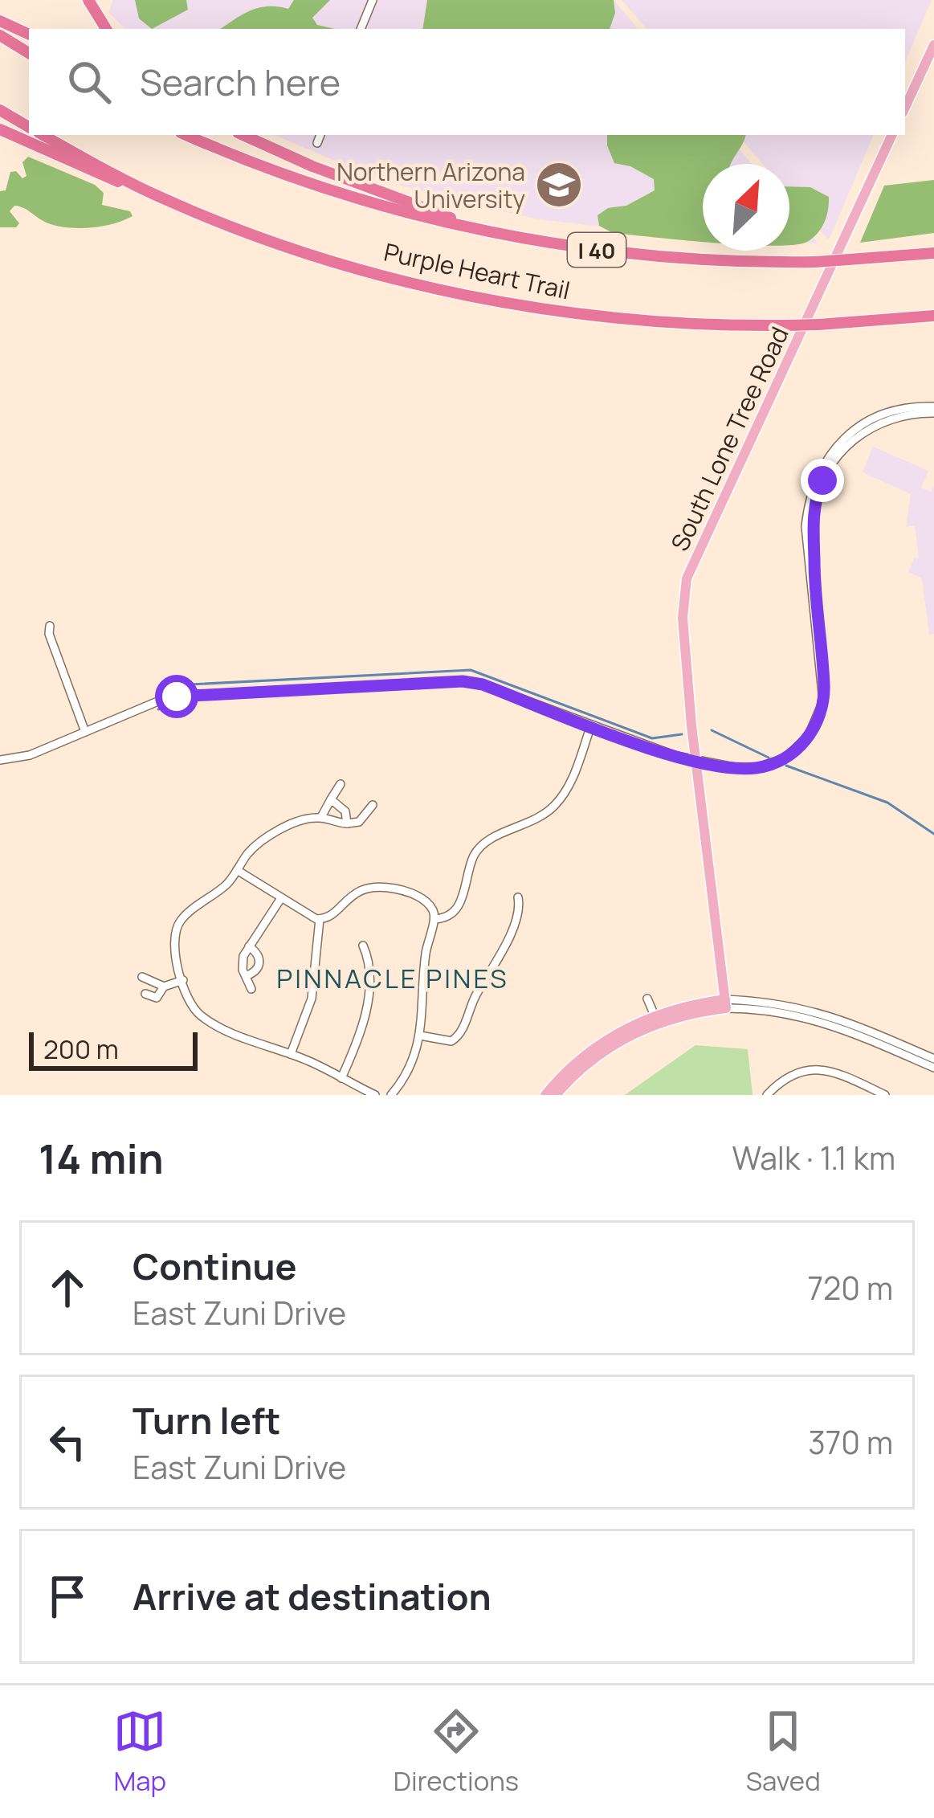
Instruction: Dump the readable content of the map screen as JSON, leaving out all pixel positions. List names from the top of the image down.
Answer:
{
  "streets": {
    "highway": ["I 40", "Purple Heart Trail"],
    "main road": ["South Lone Tree Road"]
  },
  "districts": ["PINNACLE PINES"],
  "places": {
    "school or university": ["Northern Arizona University"]
  },
  "scale_bar": "200 m",
  "north": "top right",
  "page": {
    "search": "Search here",
    "scale": "200 m",
    "heading": ["14 min", "Walk · 1.1 km"],
    "list": [
      ["Continue", "East Zuni Drive", "720 m"],
      ["Turn left", "East Zuni Drive", "370 m"],
      "Arrive at destination"
    ],
    "nav": ["Map", "Directions", "Saved"]
  }
}
